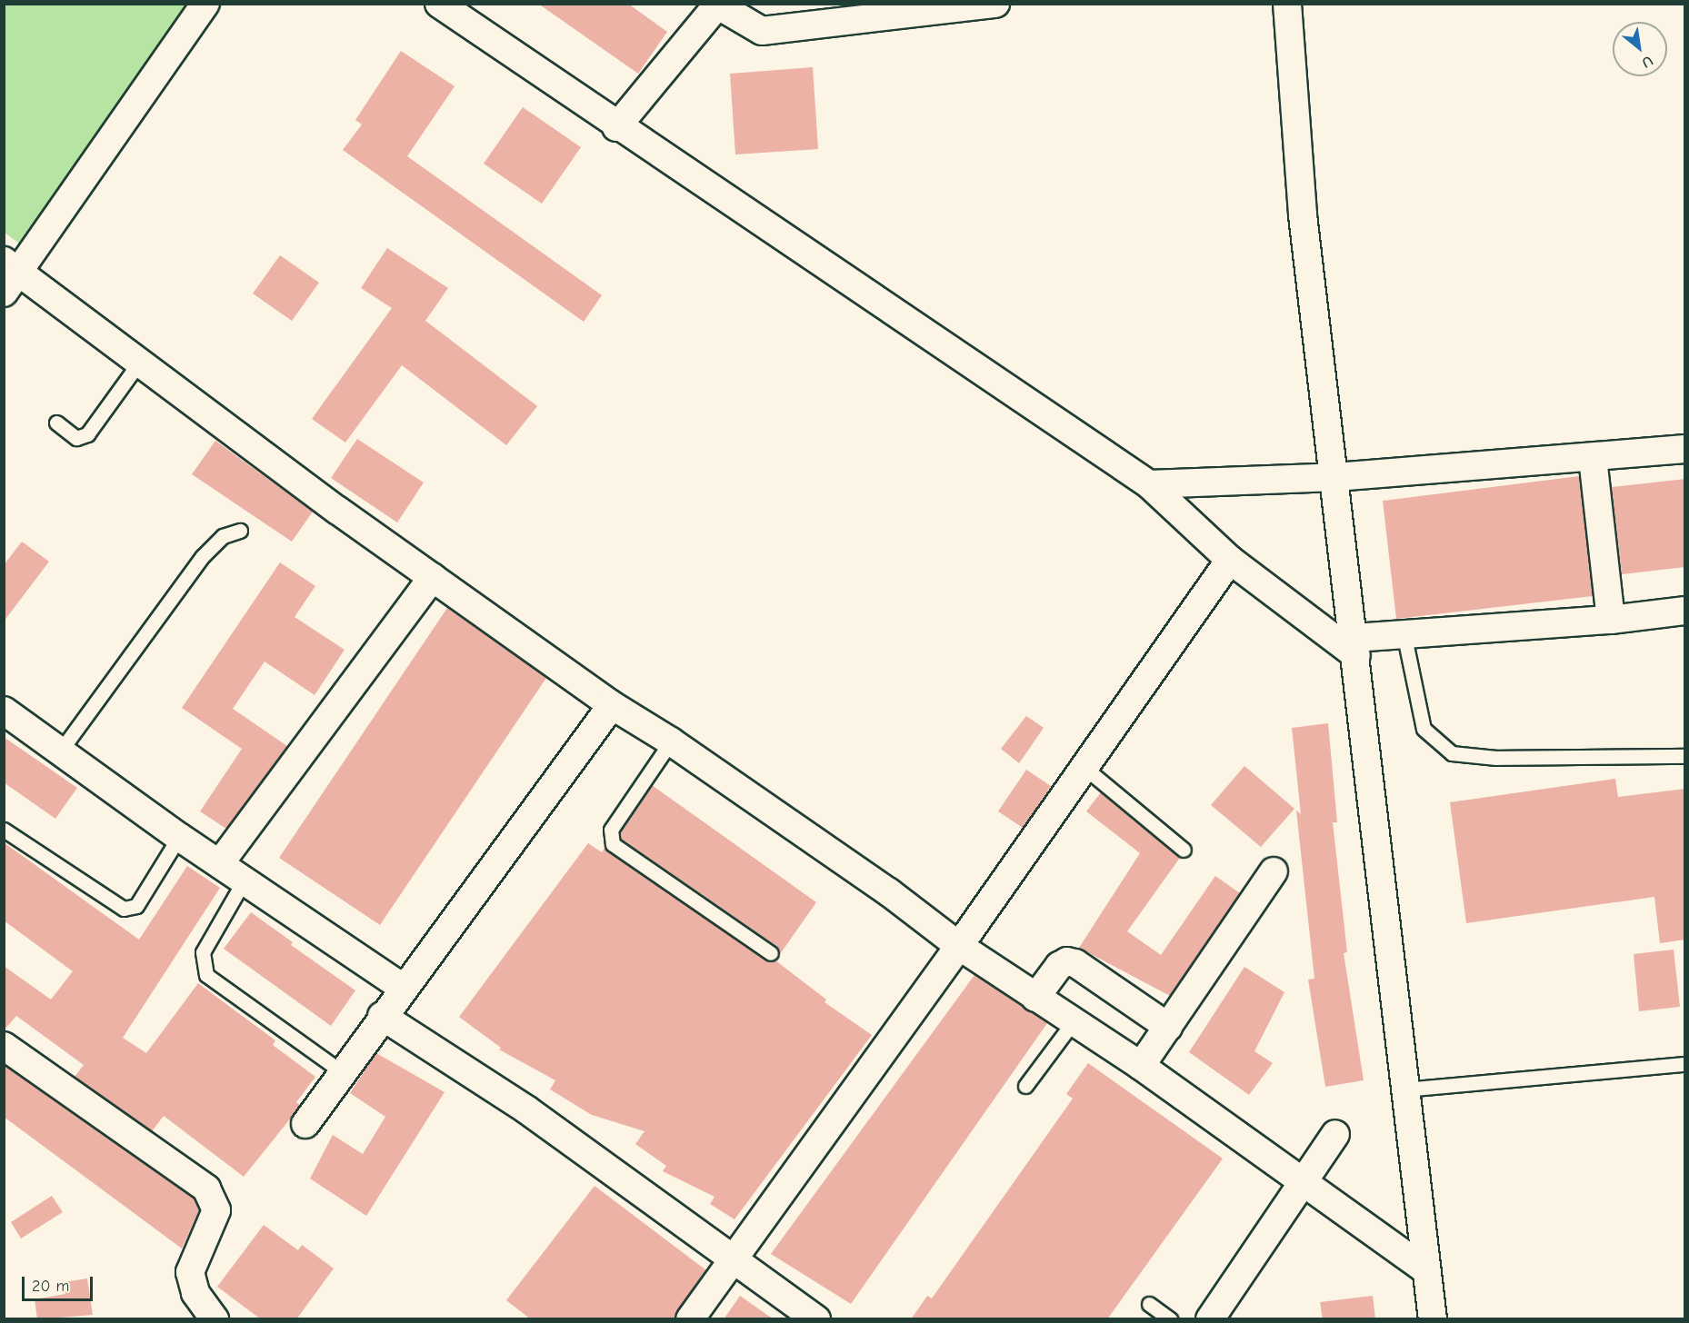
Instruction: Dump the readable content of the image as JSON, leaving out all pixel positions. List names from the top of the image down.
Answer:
{
  "scale_bar": "20 m",
  "north": "bottom right"
}
